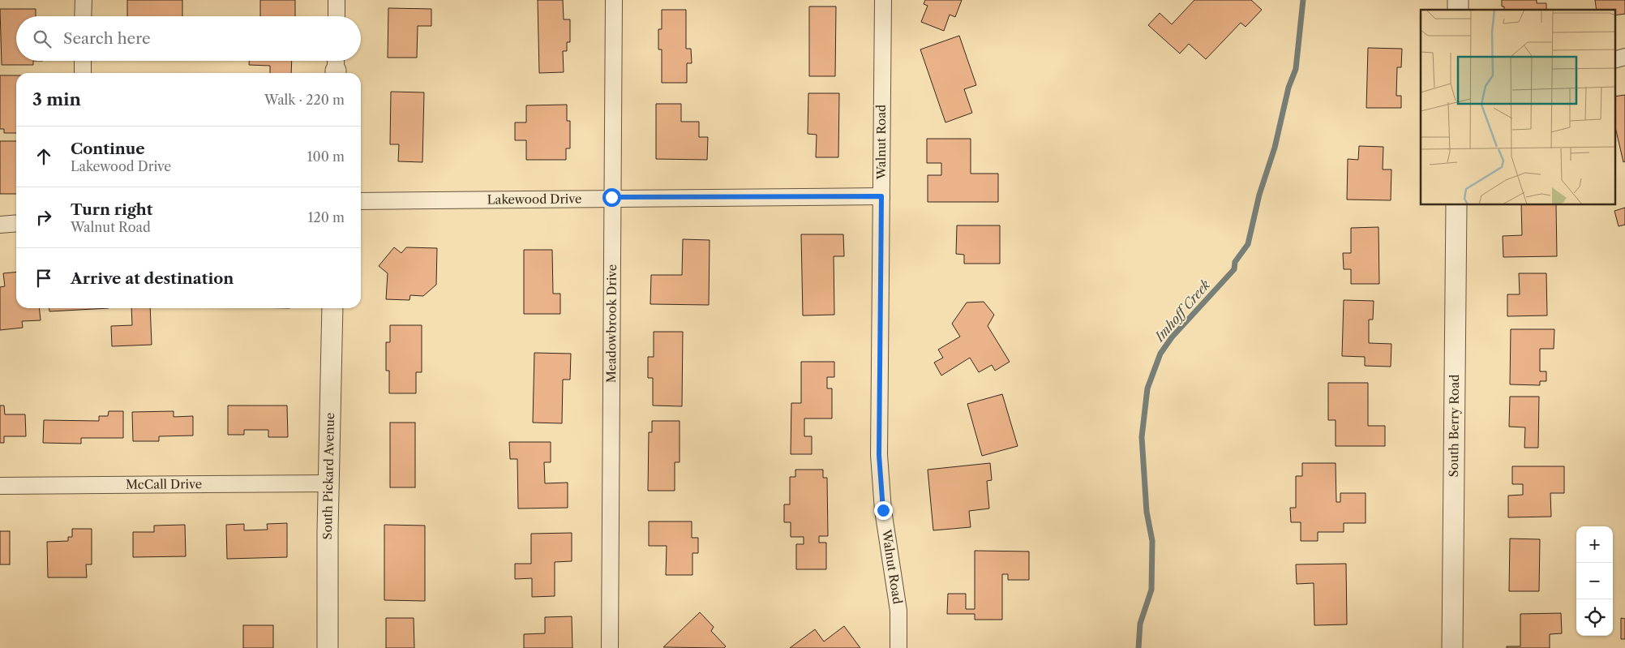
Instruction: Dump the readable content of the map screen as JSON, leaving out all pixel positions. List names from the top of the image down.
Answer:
{
  "streets": {
    "street": [
      "Walnut Road",
      "Lakewood Drive",
      "Meadowbrook Drive",
      "South Berry Road",
      "South Pickard Avenue",
      "McCall Drive"
    ]
  },
  "crossings": [
    ["Walnut Road", "Lakewood Drive"],
    ["Lakewood Drive", "Meadowbrook Drive"],
    ["South Pickard Avenue", "McCall Drive"]
  ],
  "water": ["Imhoff Creek"],
  "page": {
    "search": "Search here",
    "heading": ["3 min", "Walk · 220 m"],
    "list": [
      ["Continue", "Lakewood Drive", "100 m"],
      ["Turn right", "Walnut Road", "120 m"],
      "Arrive at destination"
    ],
    "map_buttons": ["+", "−"]
  }
}
